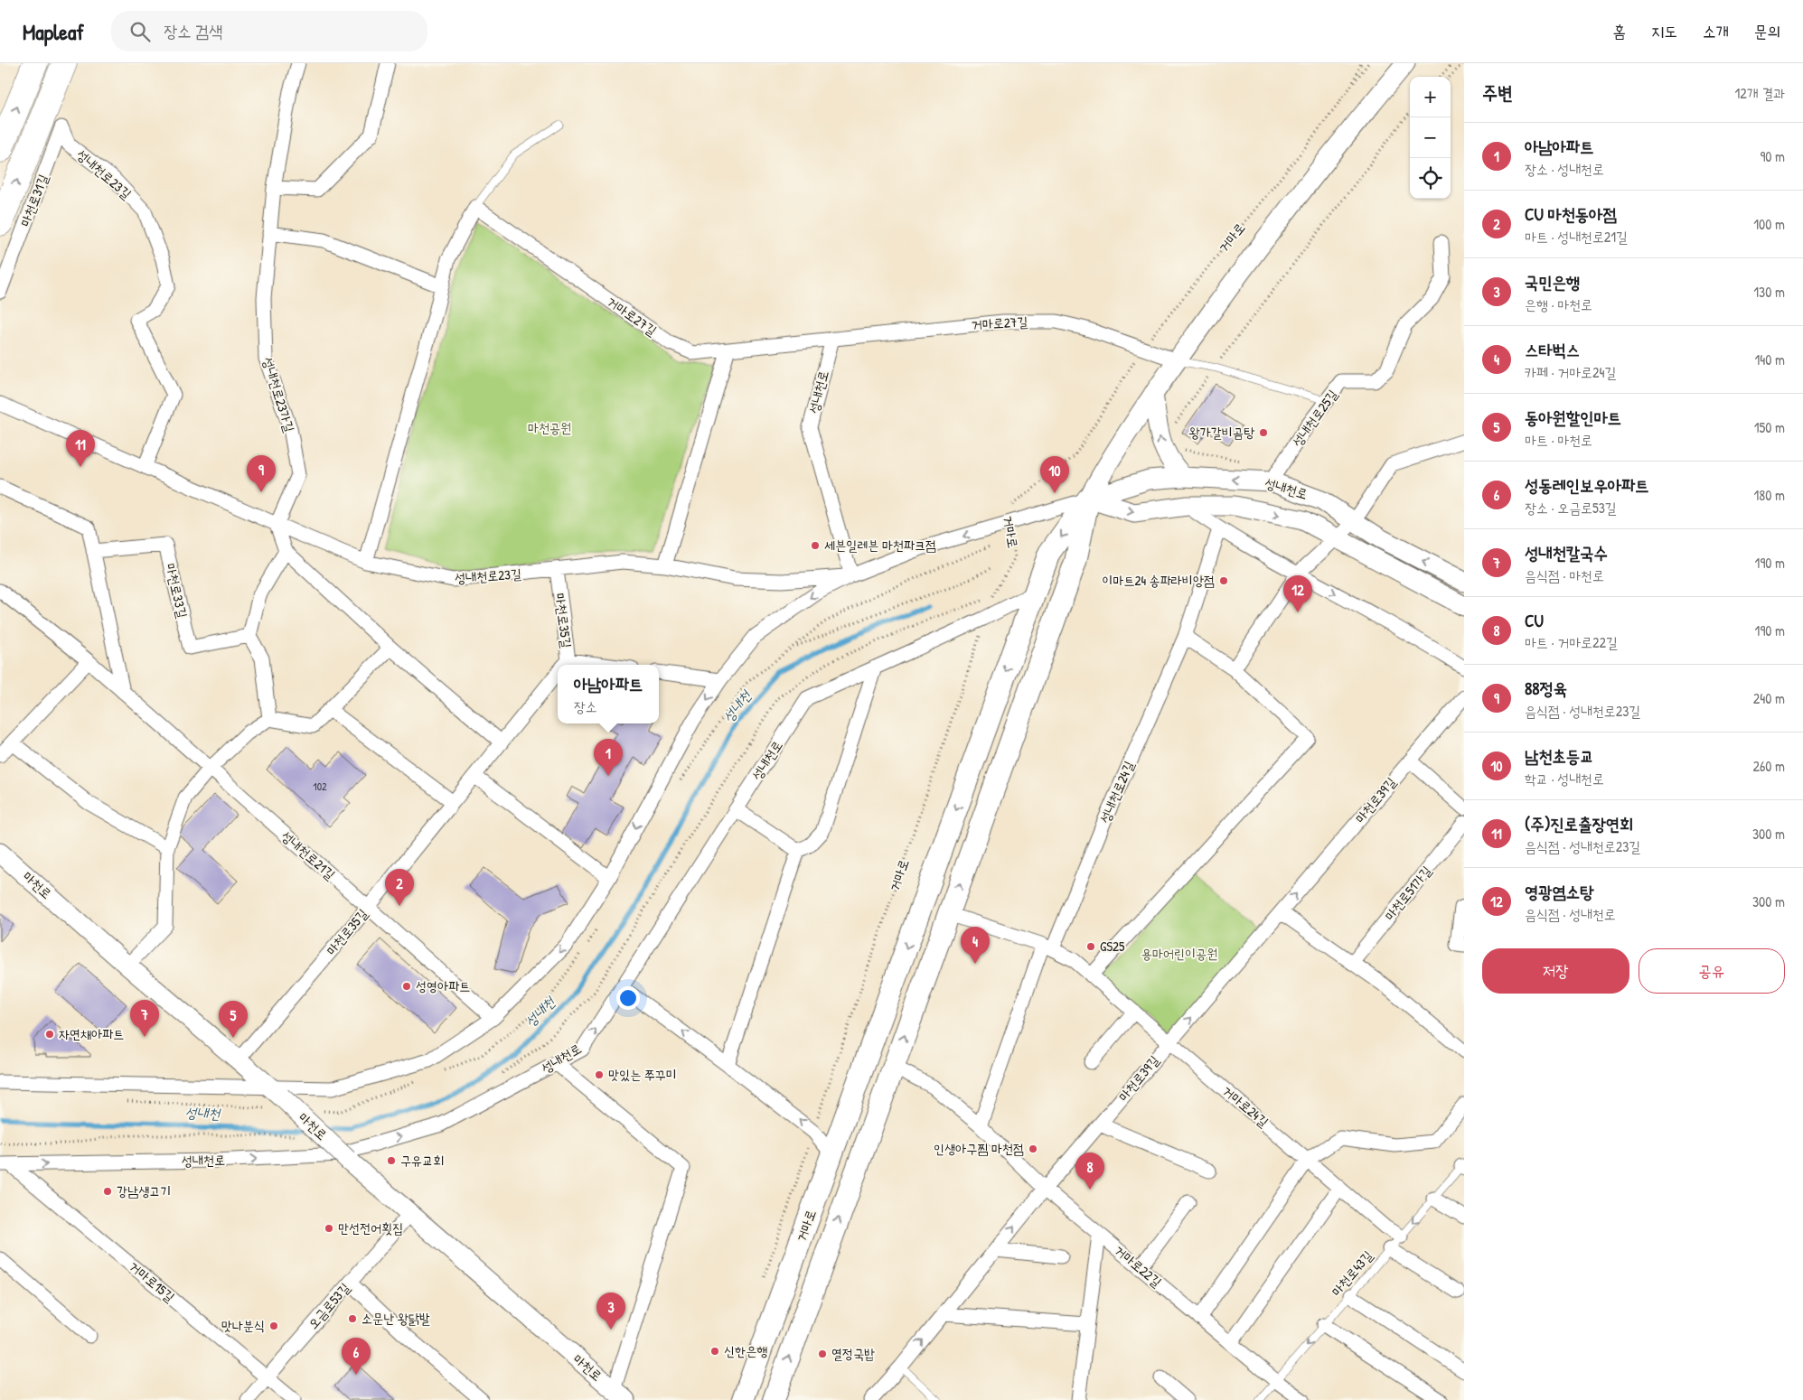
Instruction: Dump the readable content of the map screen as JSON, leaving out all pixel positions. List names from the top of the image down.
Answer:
{
  "streets": {
    "main road": ["거마로"],
    "street": [
      "성내천로23길",
      "마천로31길",
      "거마로27길",
      "성내천로",
      "성내천로23가길",
      "성내천로25길",
      "마천로33길",
      "마천로35길",
      "성내천로24길",
      "마천로39길",
      "성내천로21길",
      "마천로",
      "마천로51가길",
      "거마로24길",
      "거마로22길",
      "거마로15길",
      "오금로53길"
    ],
    "lane": ["마천로43길"]
  },
  "crossings": [
    ["성내천로23길", "마천로31길"],
    ["성내천로23길", "성내천로"],
    ["성내천로23길", "성내천로23가길"],
    ["성내천로23길", "마천로35길"],
    ["거마로", "거마로27길"],
    ["거마로", "성내천로"],
    ["거마로", "거마로24길"],
    ["거마로", "거마로22길"],
    ["거마로27길", "성내천로"],
    ["성내천로", "성내천로25길"],
    ["성내천로", "성내천로21길"],
    ["성내천로", "마천로"],
    ["성내천로", "거마로15길"],
    ["마천로35길", "성내천로21길"],
    ["마천로35길", "마천로"],
    ["성내천로24길", "거마로24길"],
    ["성내천로24길", "거마로22길"],
    ["마천로39길", "거마로24길"],
    ["마천로39길", "거마로22길"],
    ["마천로", "오금로53길"],
    ["거마로24길", "마천로43길"],
    ["거마로22길", "마천로43길"],
    ["거마로15길", "오금로53길"]
  ],
  "one_way": ["마천로39길", "마천로43길"],
  "water": ["성내천"],
  "parks": ["마천공원", "용마어린이공원"],
  "places": [
    "왕가갈비곰탕",
    "세븐일레븐 마천파크점",
    "이마트24 송파라비앙점",
    "GS25",
    "성영아파트",
    "자연채아파트",
    "맛있는 쭈꾸미",
    "인생아구찜 마천점",
    "구유교회",
    "강남생고기",
    "만선전어횟집",
    "소문난 왕닭발",
    "맛나분식",
    "신한은행",
    "열정국밥"
  ],
  "house_numbers": ["102"],
  "page": {
    "header": "Mapleaf",
    "search": "장소 검색",
    "nav": [
      "홈",
      "지도",
      "소개",
      "문의"
    ],
    "heading": ["주변", "12개 결과"],
    "map_buttons": ["+", "−"],
    "list": [
      {
        "mark": "1",
        "name": "아남아파트",
        "note": "장소 · 성내천로",
        "value": "90 m"
      },
      {
        "mark": "2",
        "name": "CU 마천동아점",
        "note": "마트 · 성내천로21길",
        "value": "100 m"
      },
      {
        "mark": "3",
        "name": "국민은행",
        "note": "은행 · 마천로",
        "value": "130 m"
      },
      {
        "mark": "4",
        "name": "스타벅스",
        "note": "카페 · 거마로24길",
        "value": "140 m"
      },
      {
        "mark": "5",
        "name": "동아원할인마트",
        "note": "마트 · 마천로",
        "value": "150 m"
      },
      {
        "mark": "6",
        "name": "성동레인보우아파트",
        "note": "장소 · 오금로53길",
        "value": "180 m"
      },
      {
        "mark": "7",
        "name": "성내천칼국수",
        "note": "음식점 · 마천로",
        "value": "190 m"
      },
      {
        "mark": "8",
        "name": "CU",
        "note": "마트 · 거마로22길",
        "value": "190 m"
      },
      {
        "mark": "9",
        "name": "88정육",
        "note": "음식점 · 성내천로23길",
        "value": "240 m"
      },
      {
        "mark": "10",
        "name": "남천초등교",
        "note": "학교 · 성내천로",
        "value": "260 m"
      },
      {
        "mark": "11",
        "name": "(주)진로출장연회",
        "note": "음식점 · 성내천로23길",
        "value": "300 m"
      },
      {
        "mark": "12",
        "name": "영광염소탕",
        "note": "음식점 · 성내천로",
        "value": "300 m"
      }
    ],
    "pins": [
      "11",
      "9",
      "10",
      "12",
      "1",
      "2",
      "4",
      "7",
      "5",
      "8",
      "3",
      "6"
    ],
    "popup": ["아남아파트", "장소"],
    "buttons": ["저장", "공유"]
  }
}
